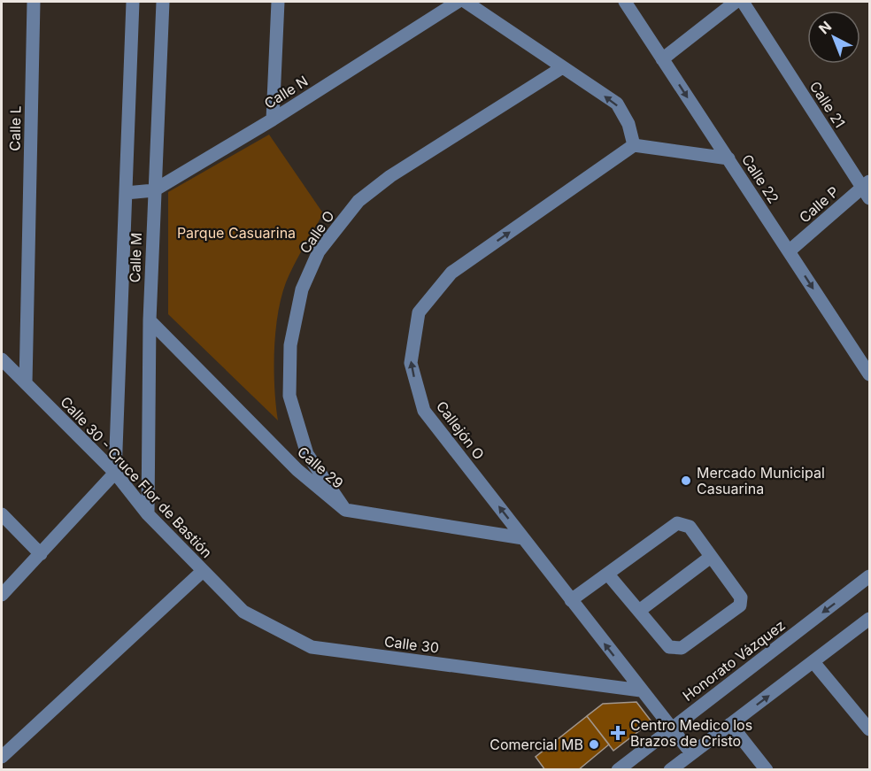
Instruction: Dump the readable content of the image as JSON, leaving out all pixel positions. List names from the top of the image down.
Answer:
{
  "streets": {
    "street": [
      "Calle N",
      "Calle 21",
      "Calle L",
      "Calle 22",
      "Calle P",
      "Calle O",
      "Calle M",
      "Callejón O",
      "Calle 29",
      "Calle 30 - Cruce Flor de Bastión",
      "Calle 30",
      "Honorato Vázquez"
    ]
  },
  "crossings": [
    ["Calle N", "Calle M"],
    ["Calle 21", "Calle P"],
    ["Calle L", "Calle 30 - Cruce Flor de Bastión"],
    ["Calle 22", "Calle P"],
    ["Calle O", "Calle 29"],
    ["Calle M", "Calle 29"],
    ["Calle M", "Calle 30 - Cruce Flor de Bastión"],
    ["Callejón O", "Calle 29"],
    ["Callejón O", "Calle 30"],
    ["Callejón O", "Honorato Vázquez"],
    ["Calle 30 - Cruce Flor de Bastión", "Calle 30"]
  ],
  "one_way": ["Calle 22"],
  "parks": ["Parque Casuarina"],
  "places": {
    "other": ["Mercado Municipal Casuarina", "Comercial MB"],
    "health": ["Centro Medico los Brazos de Cristo"]
  },
  "north": "top left"
}
